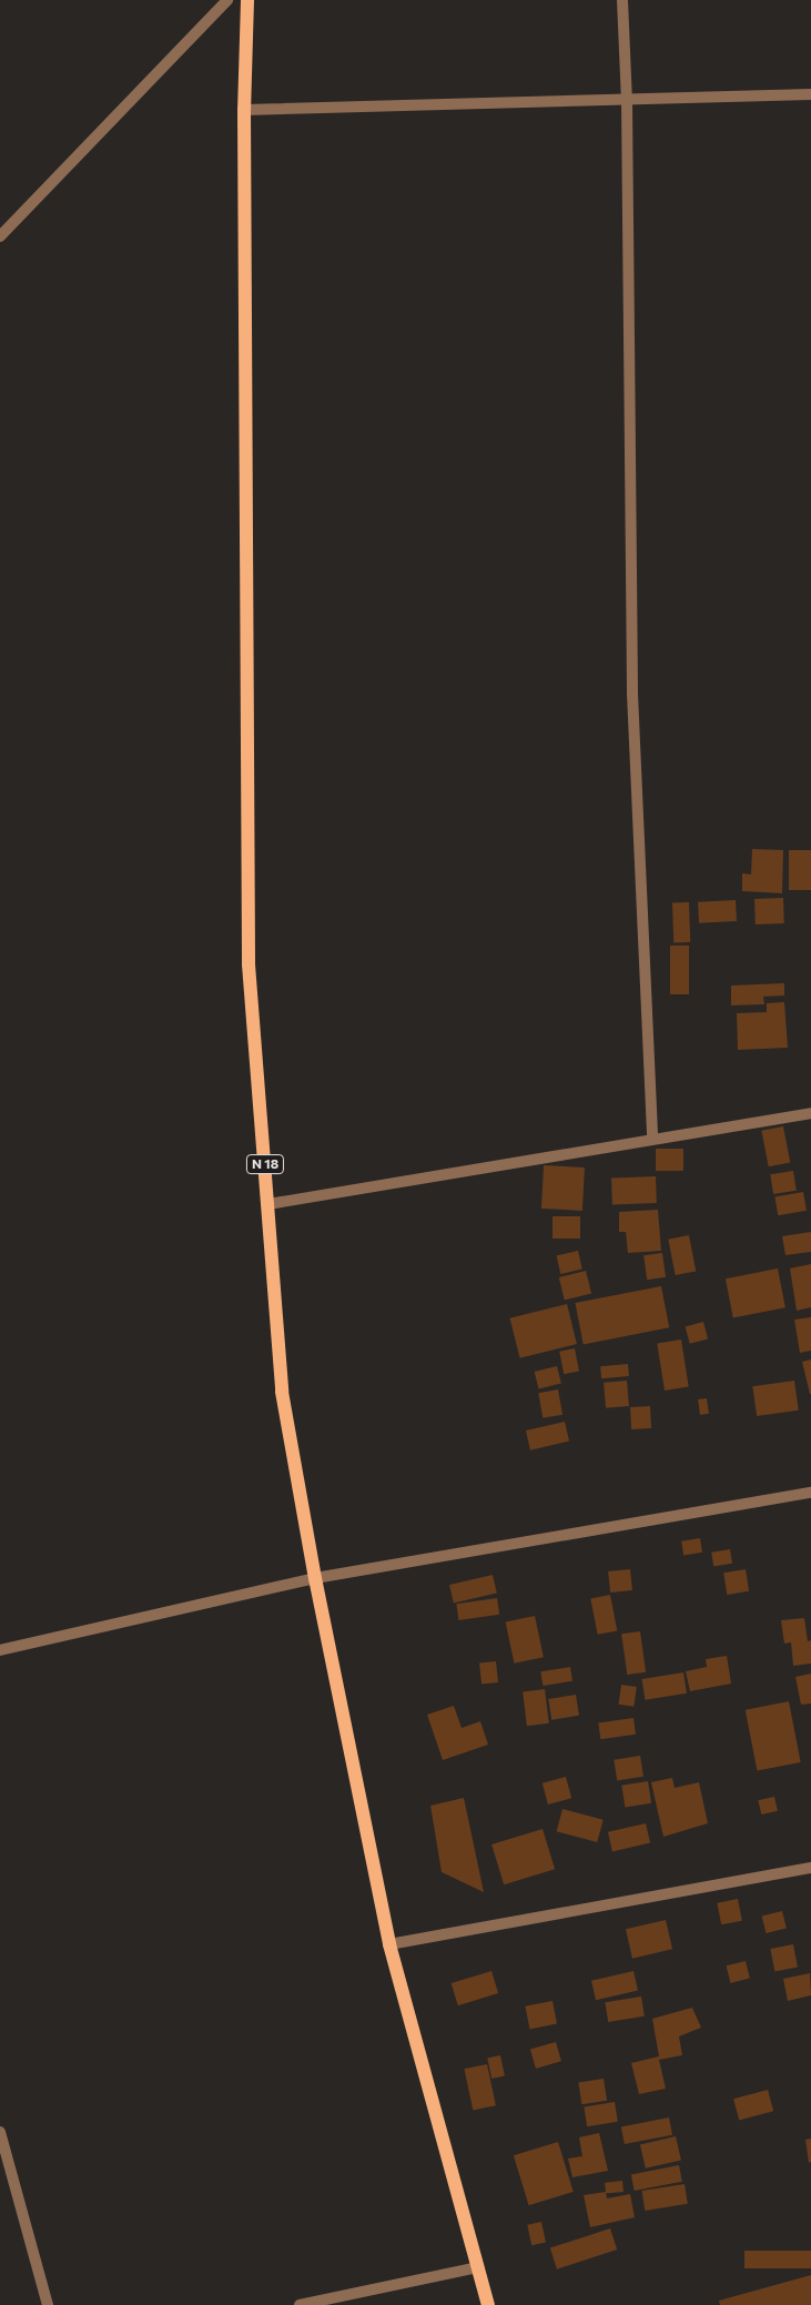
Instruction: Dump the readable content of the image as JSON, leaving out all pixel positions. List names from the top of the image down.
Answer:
{
  "streets": {
    "main road": ["N 18"]
  }
}
